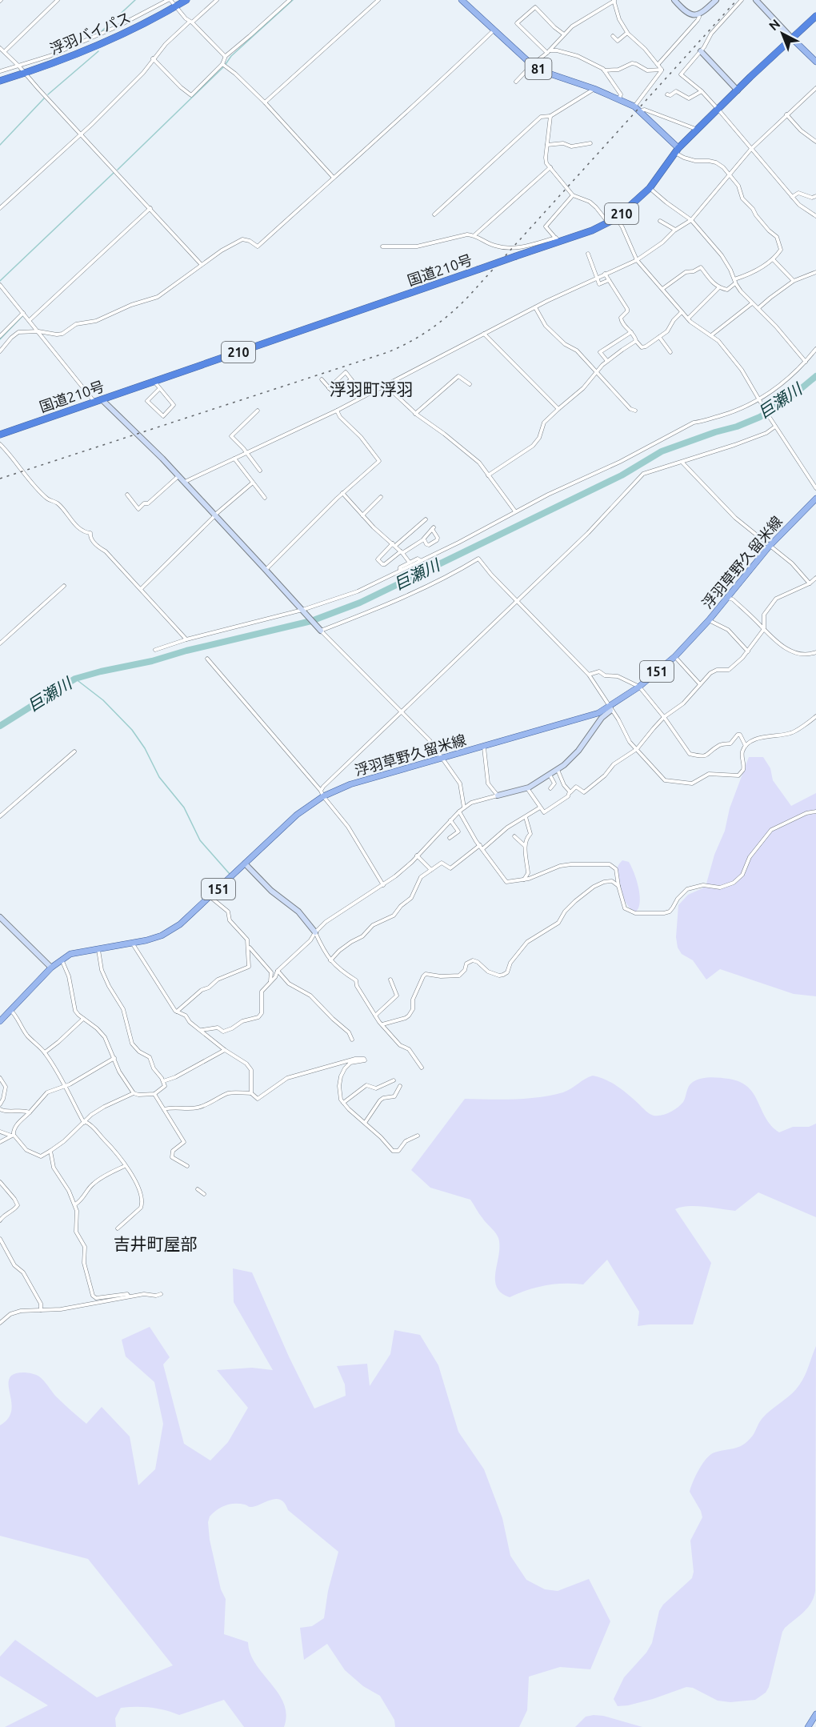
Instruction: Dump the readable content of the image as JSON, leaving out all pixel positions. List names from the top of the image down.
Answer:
{
  "streets": {
    "highway": ["浮羽バイパス", "210", "国道210号"],
    "main road": ["81", "浮羽草野久留米線", "151"]
  },
  "crossings": [
    ["81", "国道210号"]
  ],
  "districts": ["浮羽町浮羽", "吉井町屋部"],
  "water": ["巨瀬川"],
  "north": "top left"
}
